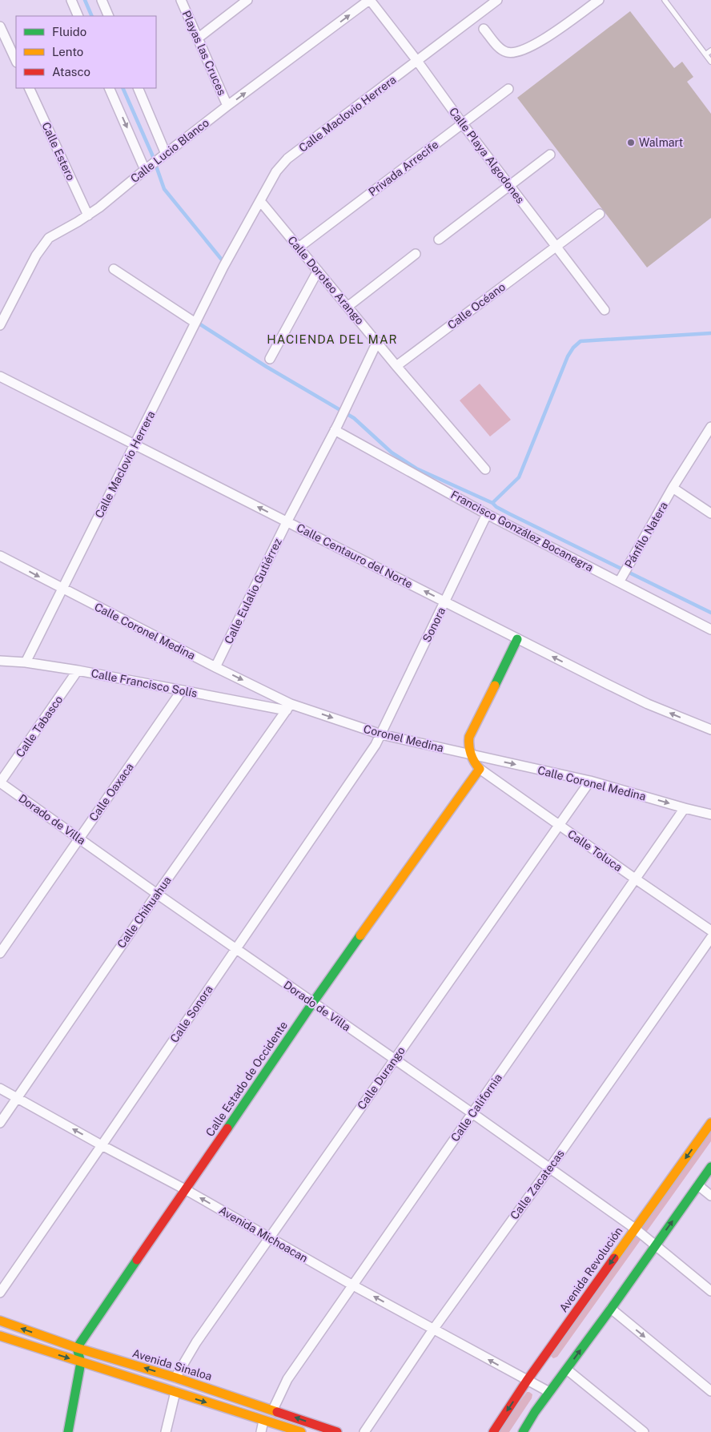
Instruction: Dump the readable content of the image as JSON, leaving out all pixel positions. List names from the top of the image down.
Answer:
{
  "streets": {
    "street": [
      "Playas las Cruces",
      "Calle Maclovio Herrera",
      "Calle Lucio Blanco",
      "Calle Estero",
      "Calle Playa Algodones",
      "Privada Arrecife",
      "Calle Doroteo Arango",
      "Calle Océano",
      "Francisco González Bocanegra",
      "Pánfilo Natera",
      "Calle Centauro del Norte",
      "Calle Eulalio Gutiérrez",
      "Sonora",
      "Calle Coronel Medina",
      "Calle Francisco Solís",
      "Calle Tabasco",
      "Coronel Medina",
      "Calle Oaxaca",
      "Dorado de Villa",
      "Calle Toluca",
      "Calle Chihuahua",
      "Calle Sonora",
      "Calle Durango",
      "Calle Estado de Occidente",
      "Calle California",
      "Calle Zacatecas",
      "Avenida Michoacan",
      "Avenida Revolución",
      "Avenida Sinaloa"
    ]
  },
  "crossings": [
    ["Playas las Cruces", "Calle Lucio Blanco"],
    ["Calle Maclovio Herrera", "Calle Playa Algodones"],
    ["Calle Maclovio Herrera", "Calle Doroteo Arango"],
    ["Calle Maclovio Herrera", "Calle Centauro del Norte"],
    ["Calle Maclovio Herrera", "Calle Coronel Medina"],
    ["Calle Maclovio Herrera", "Calle Francisco Solís"],
    ["Calle Lucio Blanco", "Calle Estero"],
    ["Calle Lucio Blanco", "Calle Playa Algodones"],
    ["Calle Playa Algodones", "Privada Arrecife"],
    ["Calle Playa Algodones", "Calle Océano"],
    ["Privada Arrecife", "Calle Doroteo Arango"],
    ["Calle Doroteo Arango", "Calle Océano"],
    ["Calle Doroteo Arango", "Calle Eulalio Gutiérrez"],
    ["Francisco González Bocanegra", "Pánfilo Natera"],
    ["Francisco González Bocanegra", "Calle Eulalio Gutiérrez"],
    ["Francisco González Bocanegra", "Sonora"],
    ["Calle Centauro del Norte", "Calle Eulalio Gutiérrez"],
    ["Calle Centauro del Norte", "Sonora"],
    ["Calle Eulalio Gutiérrez", "Calle Coronel Medina"],
    ["Sonora", "Coronel Medina"],
    ["Sonora", "Calle Sonora"],
    ["Calle Coronel Medina", "Calle Francisco Solís"],
    ["Calle Coronel Medina", "Coronel Medina"],
    ["Calle Coronel Medina", "Calle Chihuahua"],
    ["Calle Coronel Medina", "Calle Durango"],
    ["Calle Coronel Medina", "Calle California"],
    ["Calle Francisco Solís", "Calle Tabasco"],
    ["Calle Francisco Solís", "Coronel Medina"],
    ["Calle Francisco Solís", "Calle Oaxaca"],
    ["Calle Francisco Solís", "Calle Chihuahua"],
    ["Calle Tabasco", "Dorado de Villa"],
    ["Coronel Medina", "Calle Chihuahua"],
    ["Coronel Medina", "Calle Sonora"],
    ["Calle Oaxaca", "Dorado de Villa"],
    ["Dorado de Villa", "Calle Chihuahua"],
    ["Dorado de Villa", "Calle Sonora"],
    ["Dorado de Villa", "Calle Durango"],
    ["Dorado de Villa", "Calle Estado de Occidente"],
    ["Dorado de Villa", "Calle California"],
    ["Dorado de Villa", "Calle Zacatecas"],
    ["Dorado de Villa", "Avenida Revolución"],
    ["Calle Toluca", "Calle Durango"],
    ["Calle Toluca", "Calle Estado de Occidente"],
    ["Calle Toluca", "Calle California"],
    ["Calle Chihuahua", "Avenida Michoacan"],
    ["Calle Sonora", "Avenida Michoacan"],
    ["Calle Durango", "Avenida Michoacan"],
    ["Calle Durango", "Avenida Sinaloa"],
    ["Calle Estado de Occidente", "Avenida Michoacan"],
    ["Calle Estado de Occidente", "Avenida Sinaloa"],
    ["Calle California", "Avenida Michoacan"],
    ["Calle California", "Avenida Sinaloa"],
    ["Calle Zacatecas", "Avenida Michoacan"],
    ["Avenida Michoacan", "Avenida Revolución"]
  ],
  "one_way": [
    "Calle Centauro del Norte",
    "Calle Coronel Medina",
    "Coronel Medina",
    "Avenida Michoacan"
  ],
  "districts": ["HACIENDA DEL MAR"],
  "places": ["Walmart"],
  "legend": ["Fluido", "Lento", "Atasco"]
}
